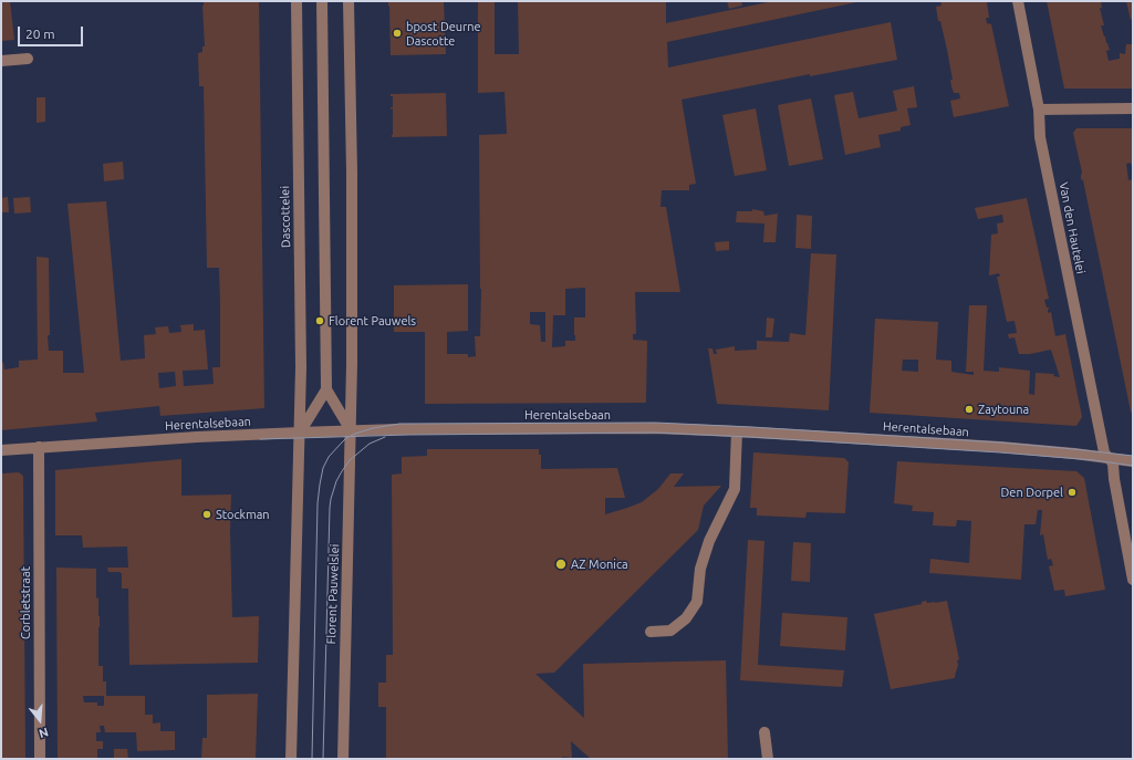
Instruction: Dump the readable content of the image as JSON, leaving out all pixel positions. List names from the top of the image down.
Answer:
{
  "streets": {
    "street": [
      "Dascottelei",
      "Van den Hautelei",
      "Herentalsebaan",
      "Florent Pauwelslei",
      "Corbletstraat"
    ]
  },
  "crossings": [
    ["Dascottelei", "Herentalsebaan"],
    ["Van den Hautelei", "Herentalsebaan"],
    ["Herentalsebaan", "Florent Pauwelslei"],
    ["Herentalsebaan", "Corbletstraat"]
  ],
  "places": [
    "bpost Deurne Dascotte",
    "Florent Pauwels",
    "Zaytouna",
    "Den Dorpel",
    "Stockman",
    "AZ Monica"
  ],
  "scale_bar": "20 m",
  "north": "bottom"
}
